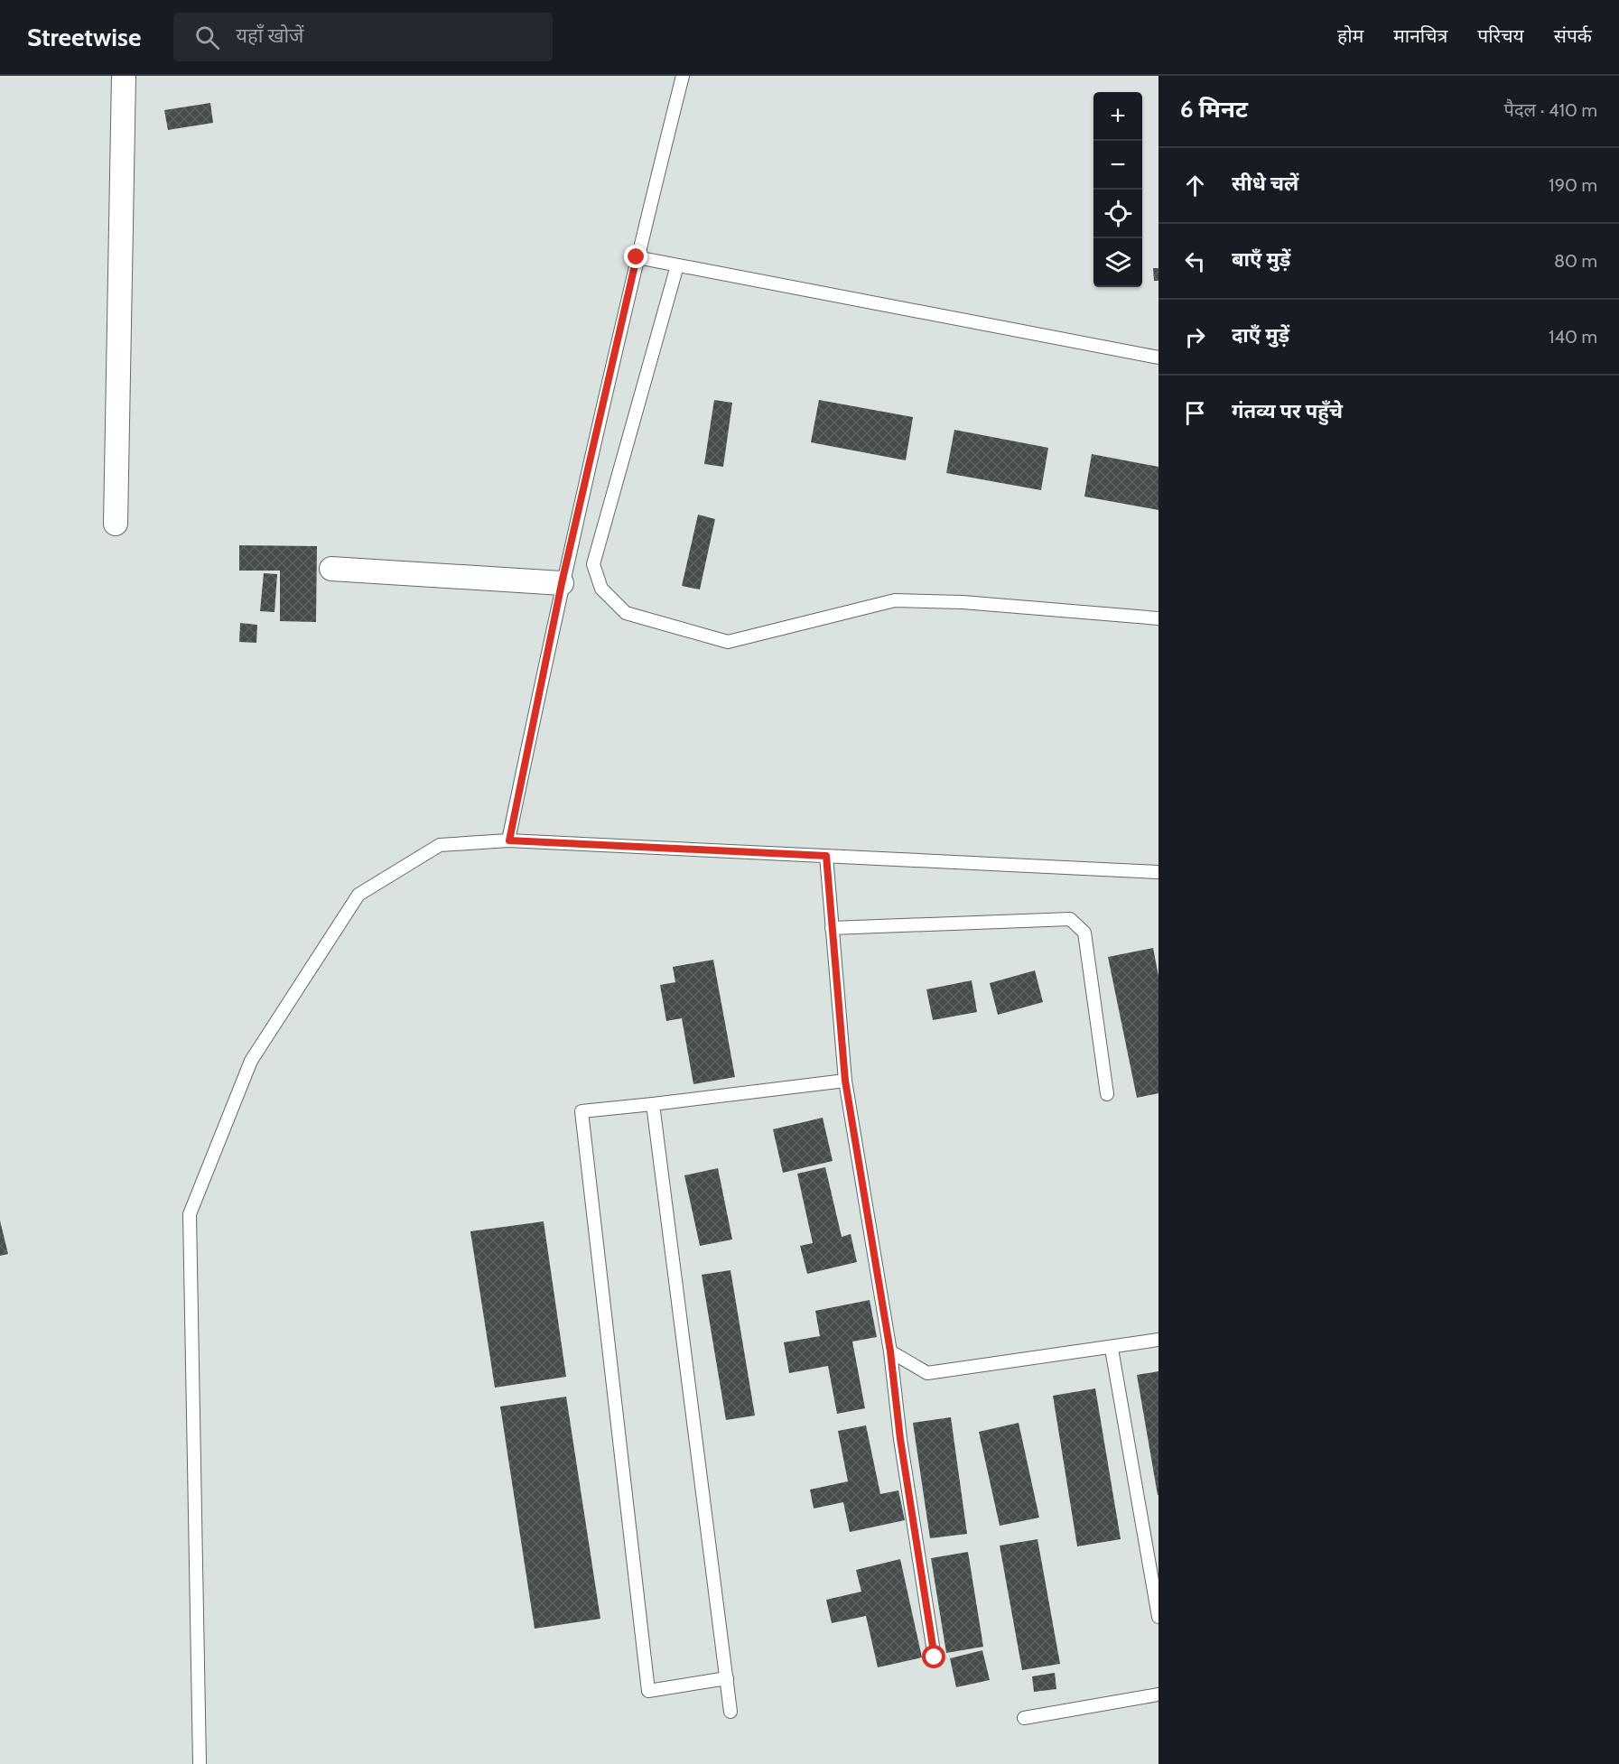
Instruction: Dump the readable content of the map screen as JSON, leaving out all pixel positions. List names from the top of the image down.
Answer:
{
  "page": {
    "header": "Streetwise",
    "search": "यहाँ खोजें",
    "nav": [
      "होम",
      "मानचित्र",
      "परिचय",
      "संपर्क"
    ],
    "heading": ["6 मिनट", "पैदल · 410 m"],
    "map_buttons": ["+", "−"],
    "list": [
      ["सीधे चलें", "190 m"],
      ["बाएँ मुड़ें", "80 m"],
      ["दाएँ मुड़ें", "140 m"],
      "गंतव्य पर पहुँचे"
    ]
  }
}
